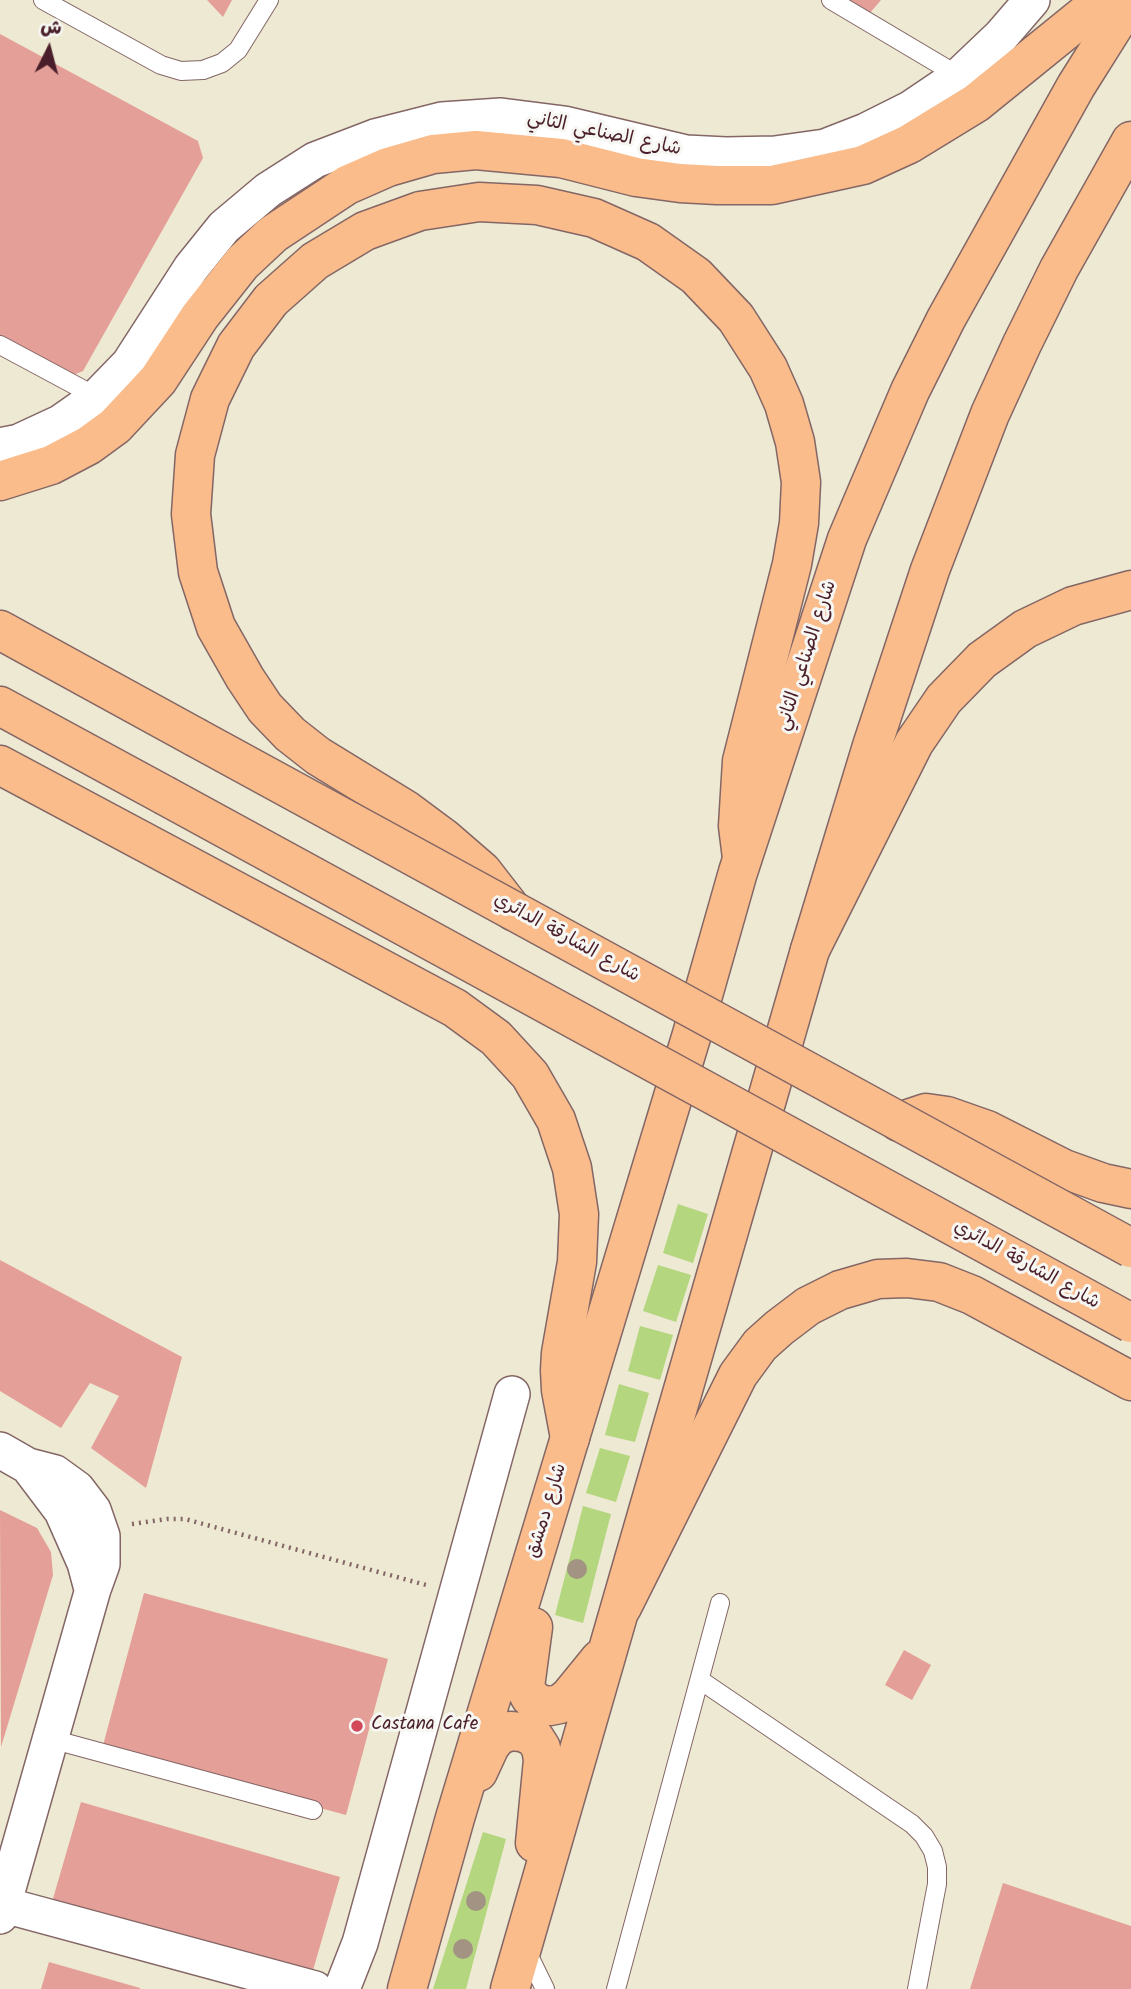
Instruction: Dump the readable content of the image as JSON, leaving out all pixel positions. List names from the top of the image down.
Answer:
{
  "streets": {
    "main road": ["شارع الصناعي الثاني", "شارع الشارقة الدائري", "شارع دمشق"]
  },
  "crossings": [
    ["شارع الصناعي الثاني", "شارع دمشق"]
  ],
  "places": ["Castana Cafe"],
  "north": "top"
}
